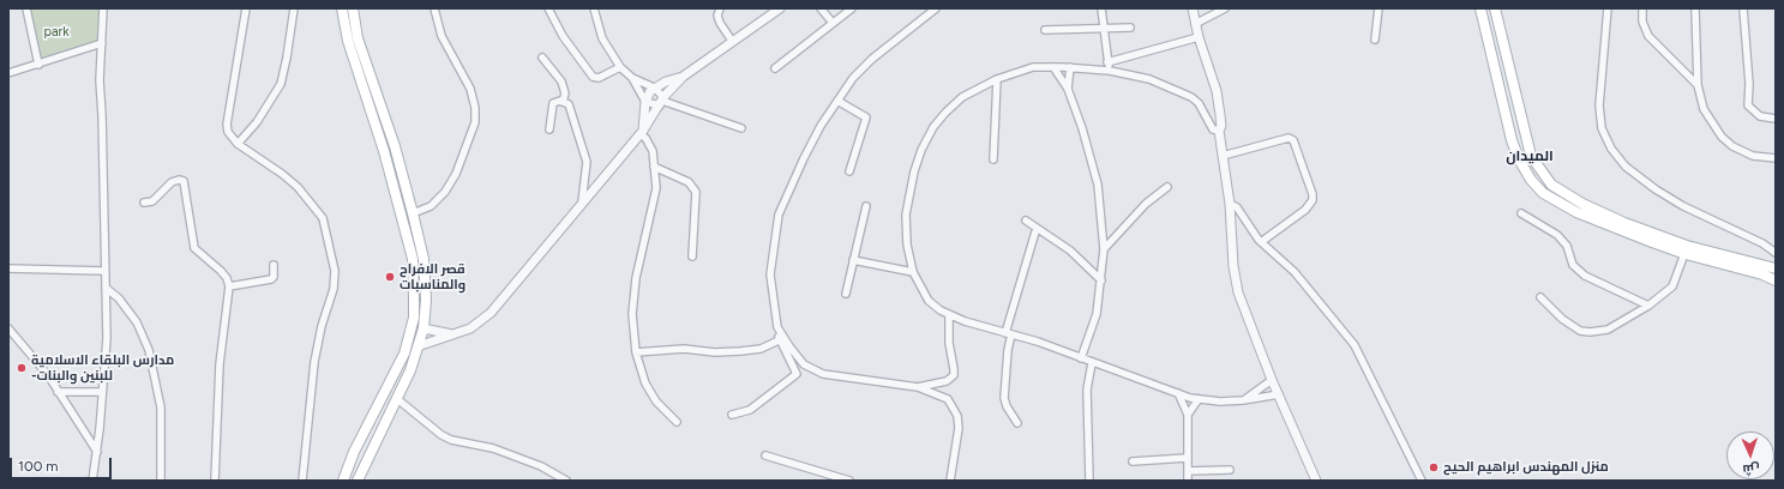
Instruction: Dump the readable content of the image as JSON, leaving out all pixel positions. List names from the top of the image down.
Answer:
{
  "districts": ["الميدان"],
  "parks": ["park"],
  "places": ["قصر الافراح والمناسبات", "مدارس البلقاء الاسلامية -للبنين والبنات", "منزل المهندس ابراهيم الحيح"],
  "scale_bar": "100 m",
  "north": "bottom"
}
